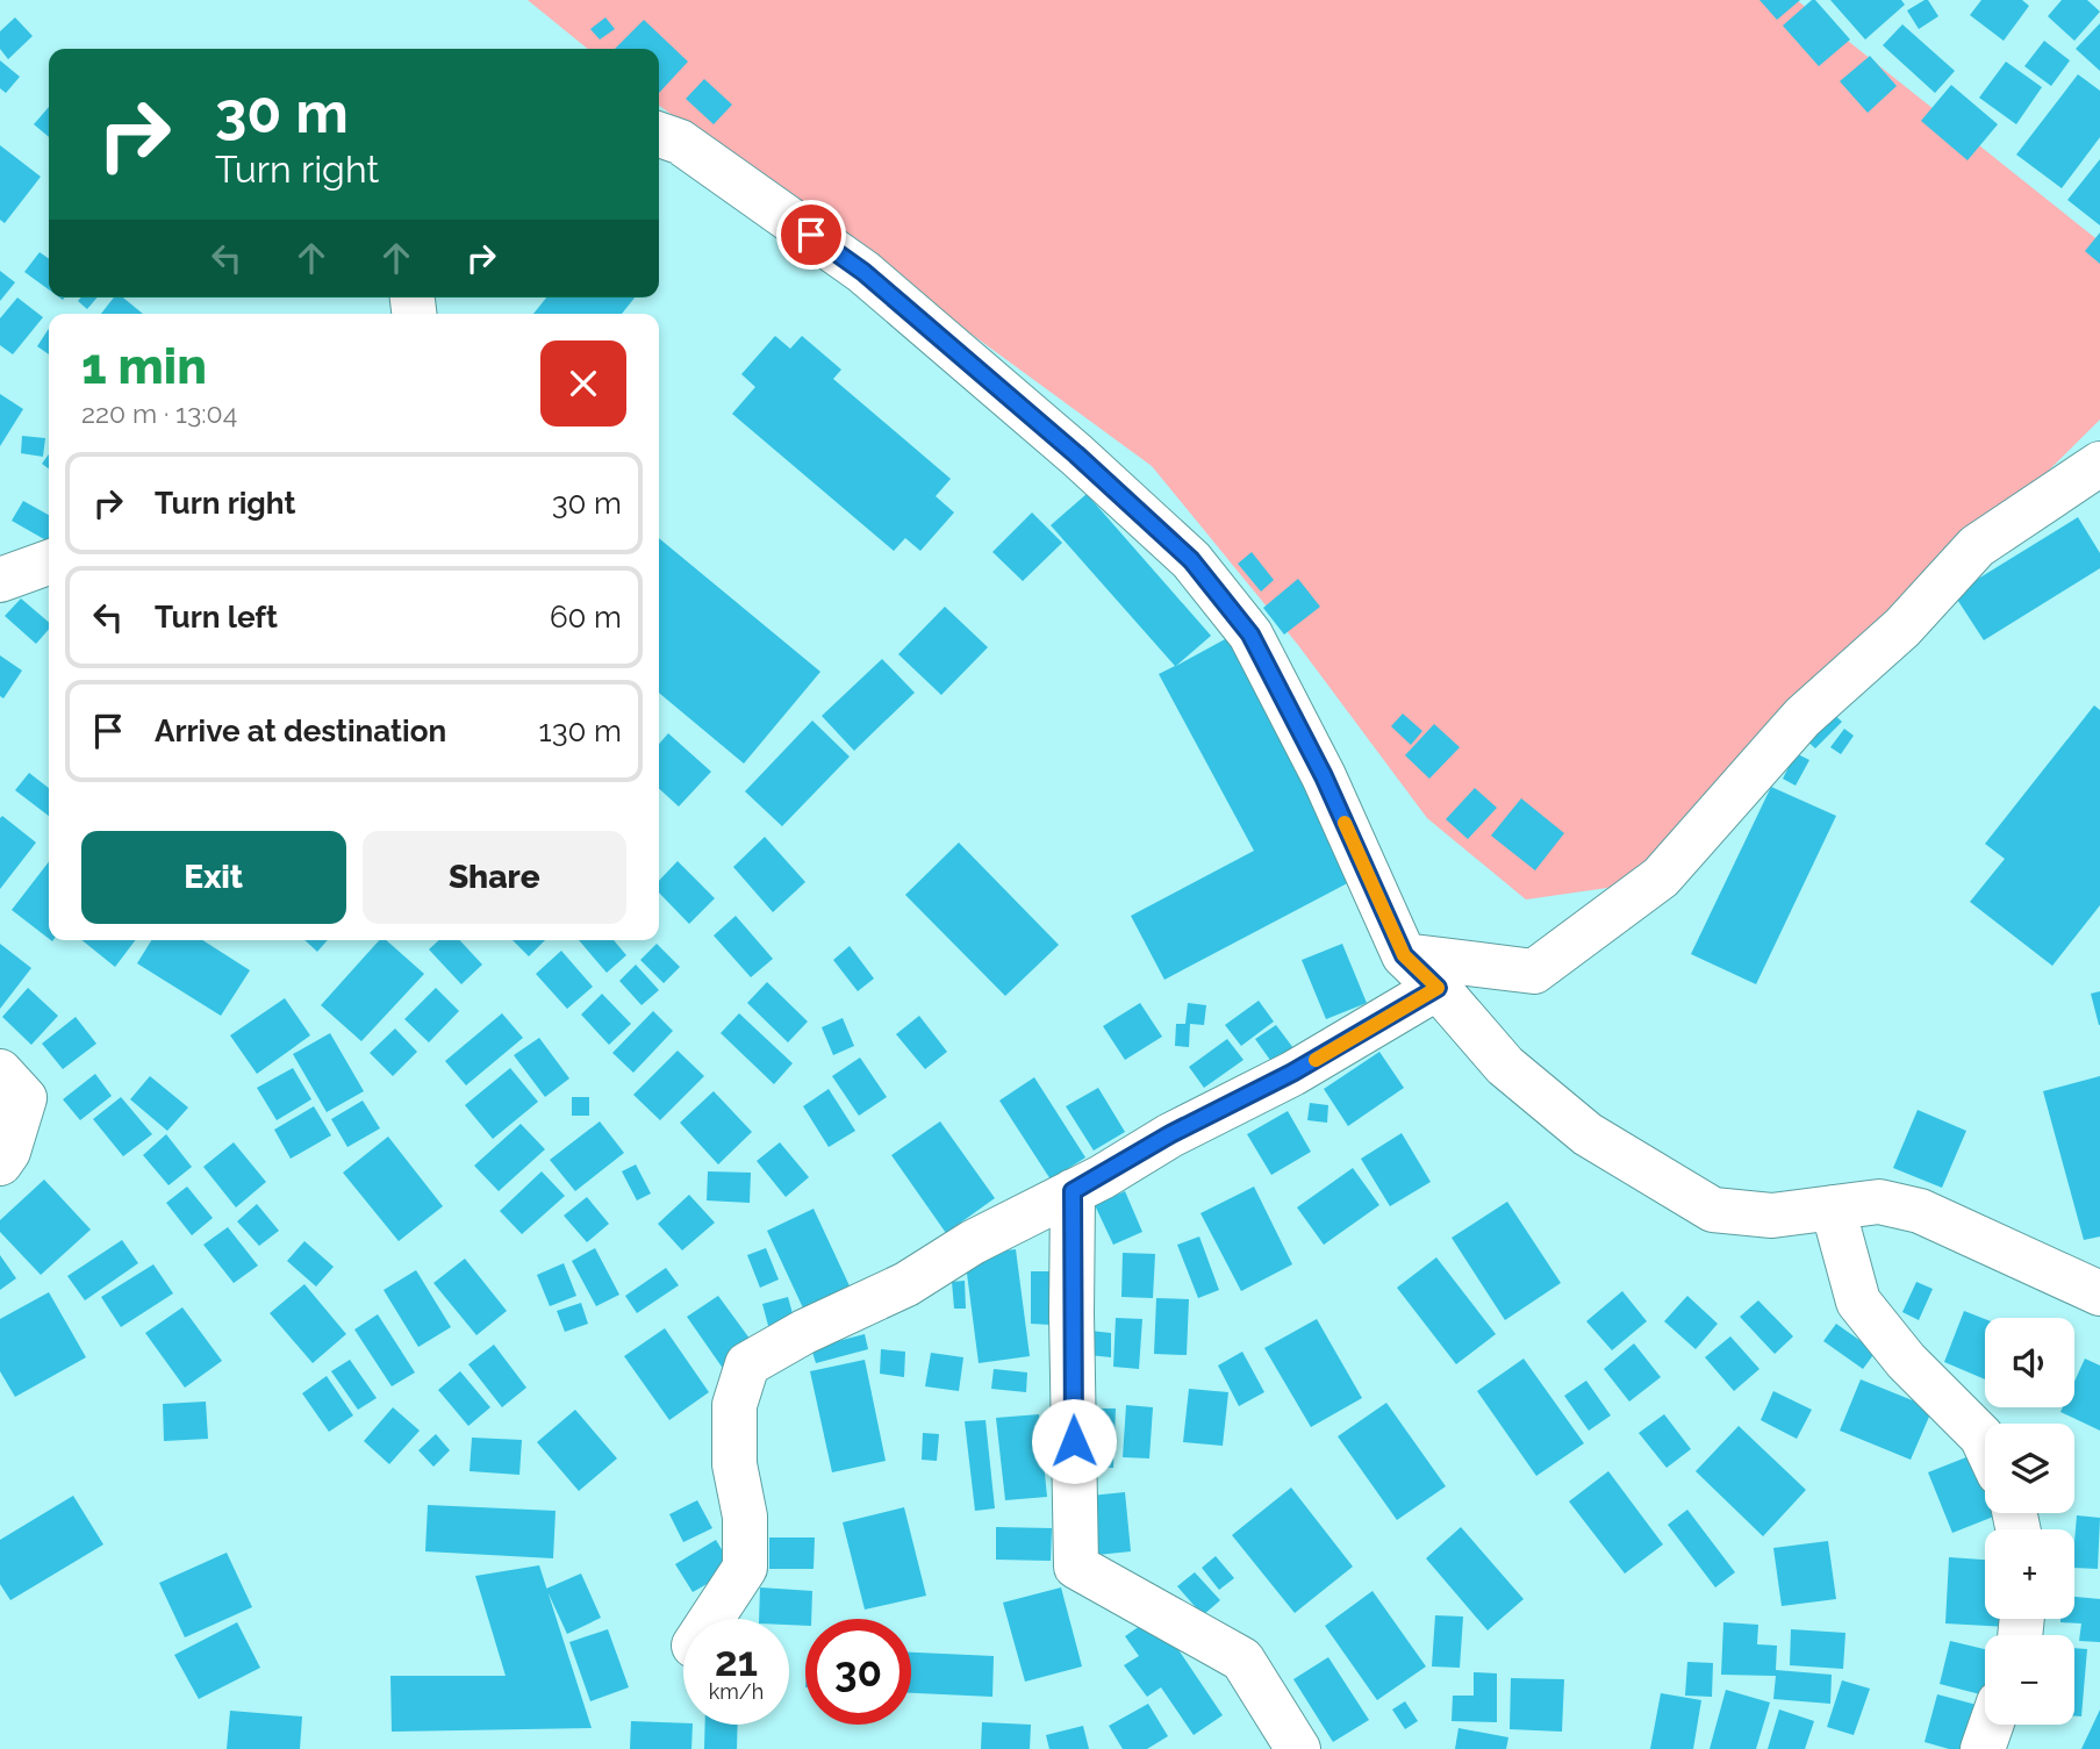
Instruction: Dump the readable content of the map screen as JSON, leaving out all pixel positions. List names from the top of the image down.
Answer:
{
  "page": {
    "turn": ["30 m", "Turn right"],
    "heading": ["1 min", "220 m · 13:04"],
    "list": [
      {
        "name": "Turn right",
        "value": "30 m"
      },
      {
        "name": "Turn left",
        "value": "60 m"
      },
      {
        "name": "Arrive at destination",
        "value": "130 m"
      }
    ],
    "buttons": ["Exit", "Share"],
    "map_buttons": ["+", "−"],
    "speed": "21 km/h",
    "limit": "30"
  }
}
